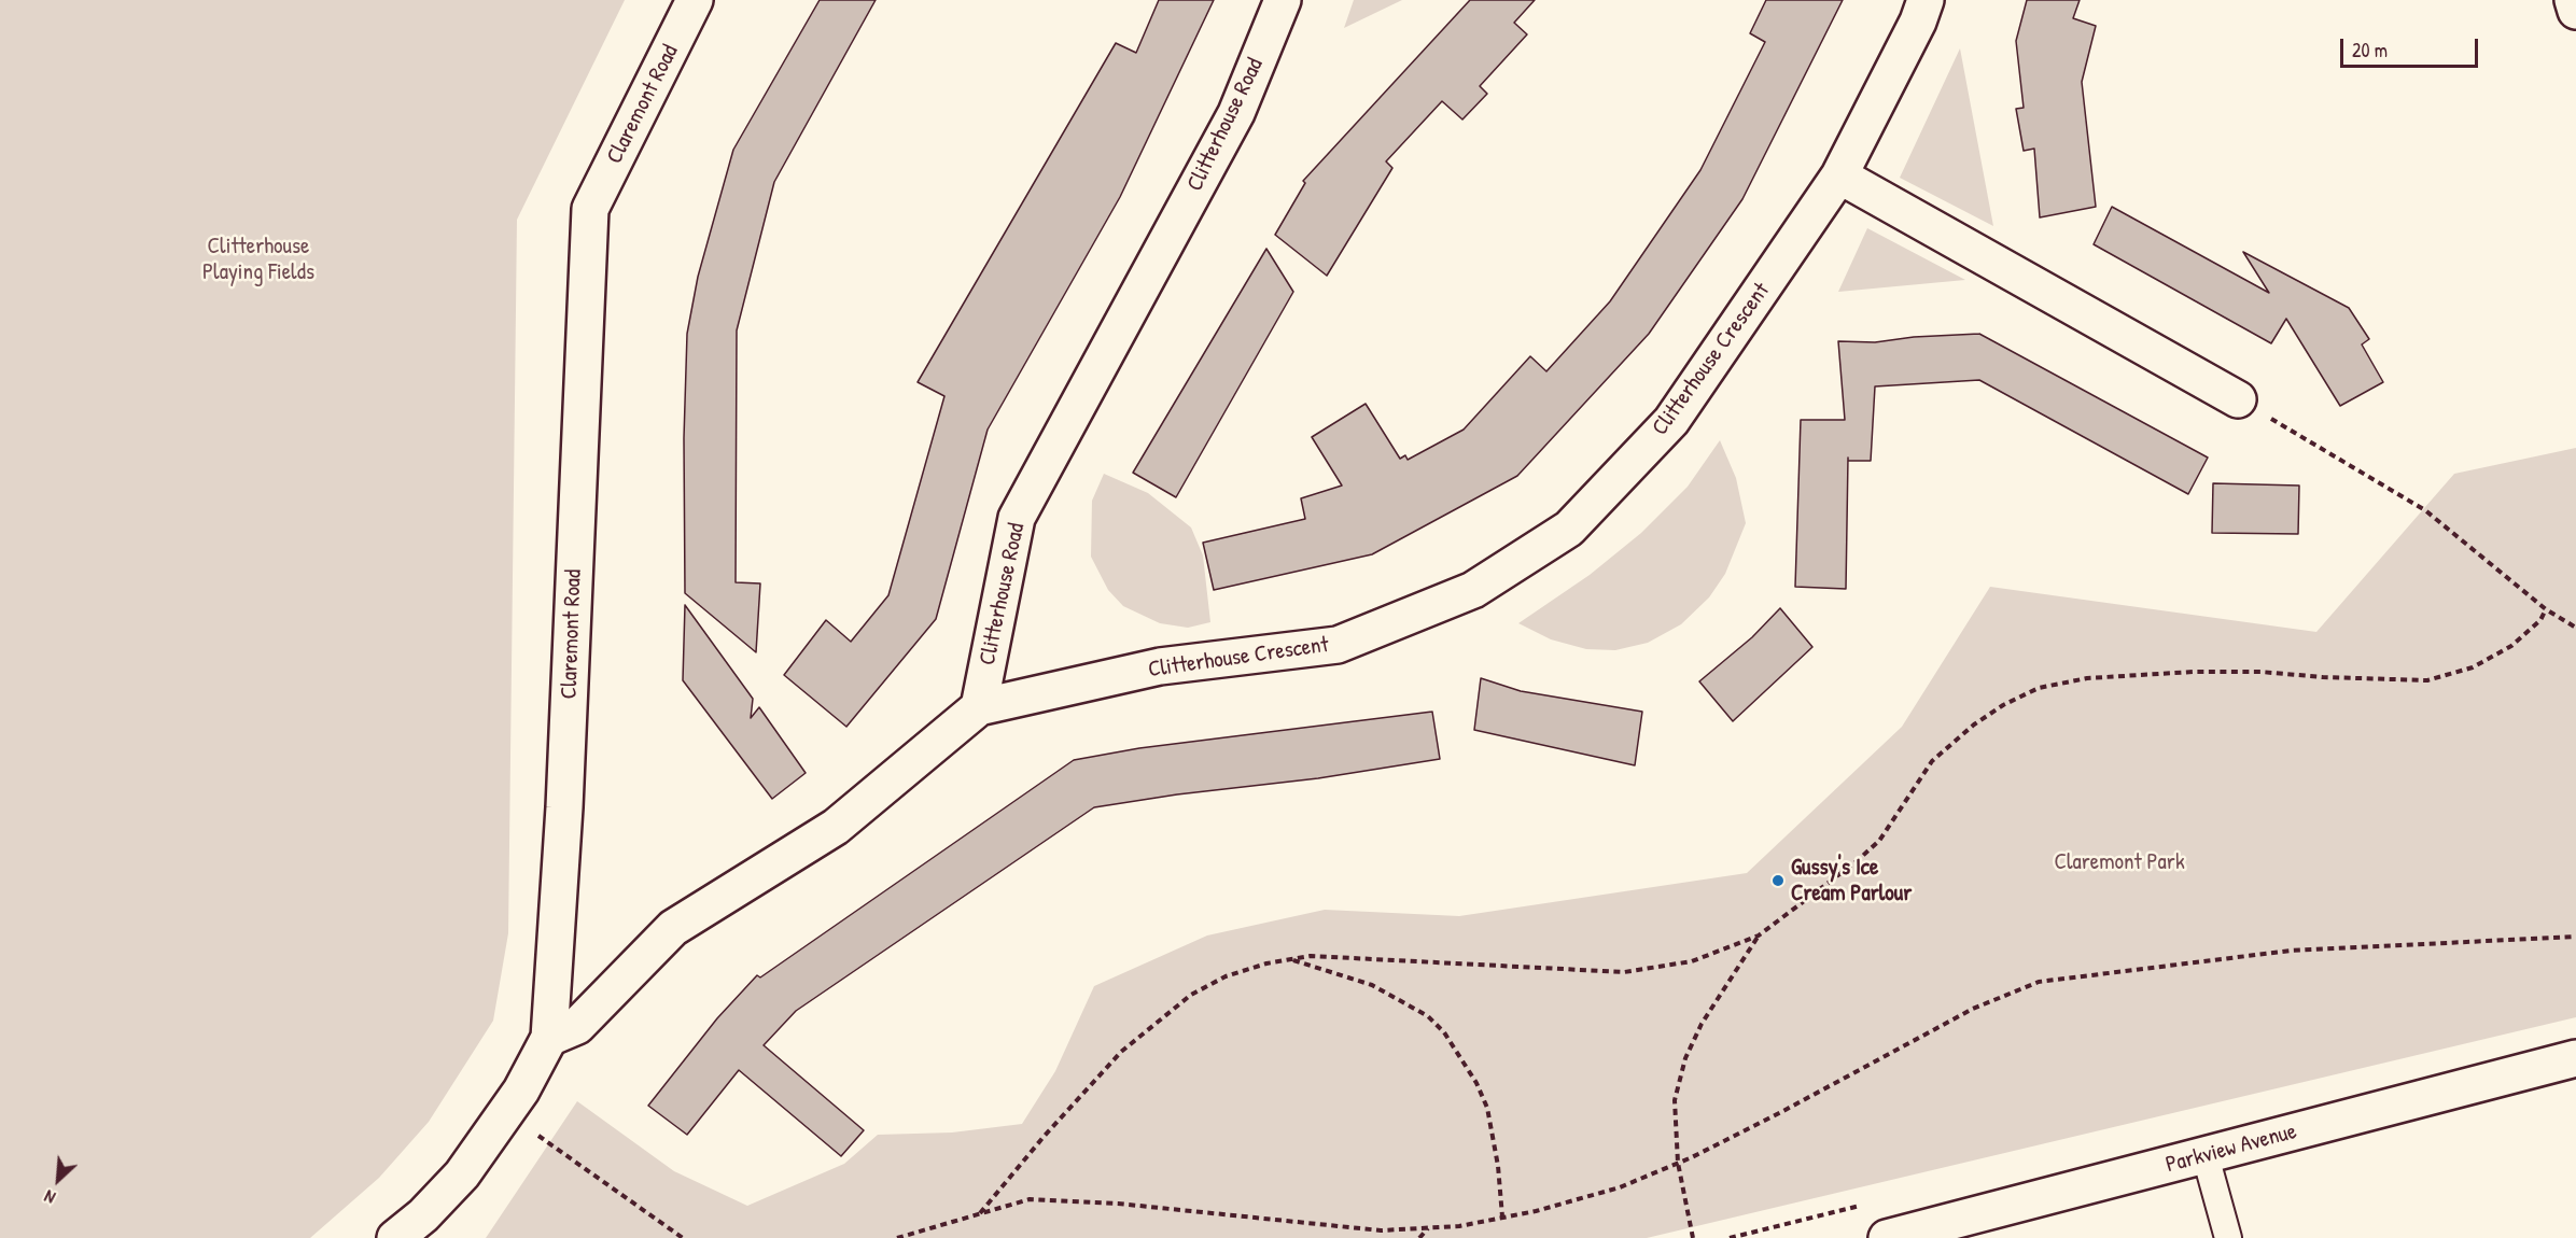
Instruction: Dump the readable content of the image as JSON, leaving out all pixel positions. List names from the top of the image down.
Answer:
{
  "streets": {
    "street": [
      "Claremont Road",
      "Clitterhouse Road",
      "Clitterhouse Crescent",
      "Parkview Avenue"
    ]
  },
  "crossings": [
    ["Clitterhouse Road", "Clitterhouse Crescent"]
  ],
  "parks": ["Clitterhouse Playing Fields", "Claremont Park"],
  "places": ["Gussy's Ice Cream Parlour"],
  "scale_bar": "20 m",
  "north": "bottom left"
}
